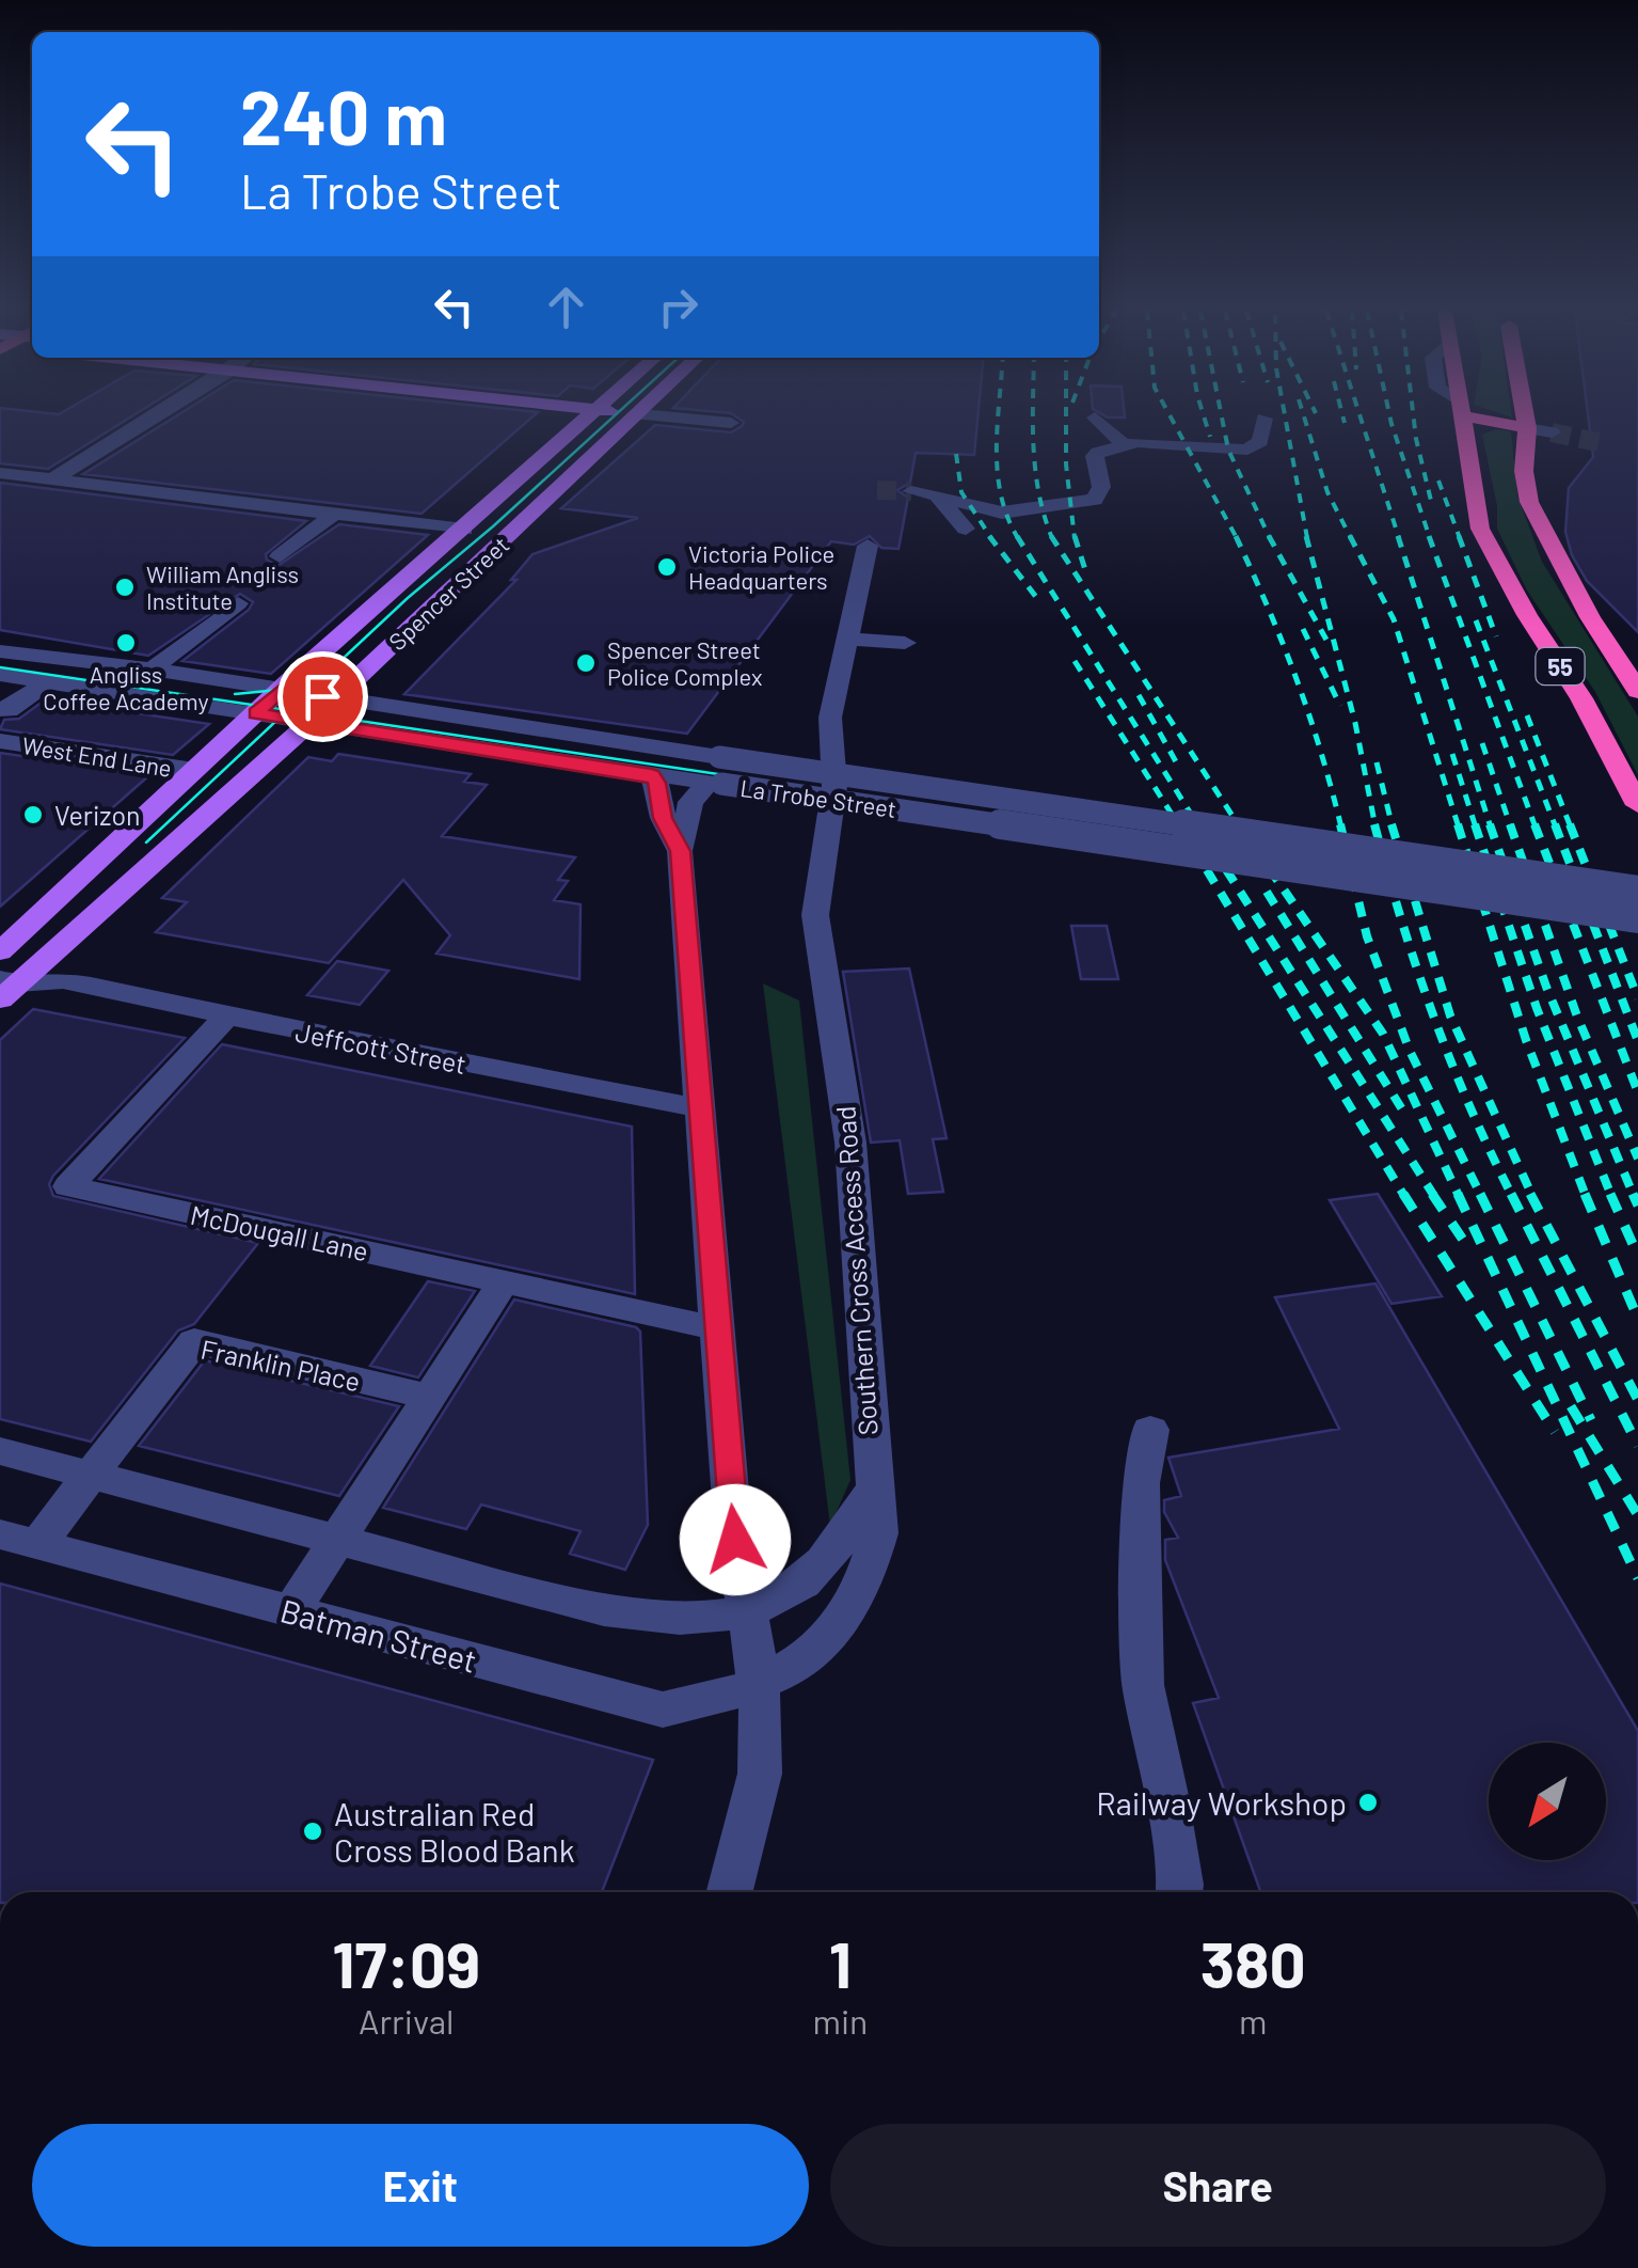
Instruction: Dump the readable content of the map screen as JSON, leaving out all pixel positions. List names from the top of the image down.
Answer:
{
  "streets": {
    "highway": ["55"],
    "main road": ["Spencer Street"],
    "street": [
      "West End Lane",
      "La Trobe Street",
      "Jeffcott Street",
      "McDougall Lane",
      "Southern Cross Access Road",
      "Franklin Place",
      "Batman Street"
    ]
  },
  "crossings": [
    ["Spencer Street", "West End Lane"],
    ["Spencer Street", "La Trobe Street"],
    ["Spencer Street", "Jeffcott Street"],
    ["Jeffcott Street", "McDougall Lane"],
    ["Southern Cross Access Road", "Batman Street"],
    ["Franklin Place", "Batman Street"]
  ],
  "places": [
    "Victoria Police Headquarters",
    "William Angliss Institute",
    "Angliss Coffee Academy",
    "Spencer Street Police Complex",
    "Verizon",
    "Railway Workshop",
    "Australian Red Cross Blood Bank"
  ],
  "north": "bottom left",
  "page": {
    "turn": ["240 m", "La Trobe Street"],
    "eta": [
      "17:09",
      "Arrival",
      "1",
      "min",
      "380",
      "m"
    ],
    "buttons": ["Exit", "Share"]
  }
}
